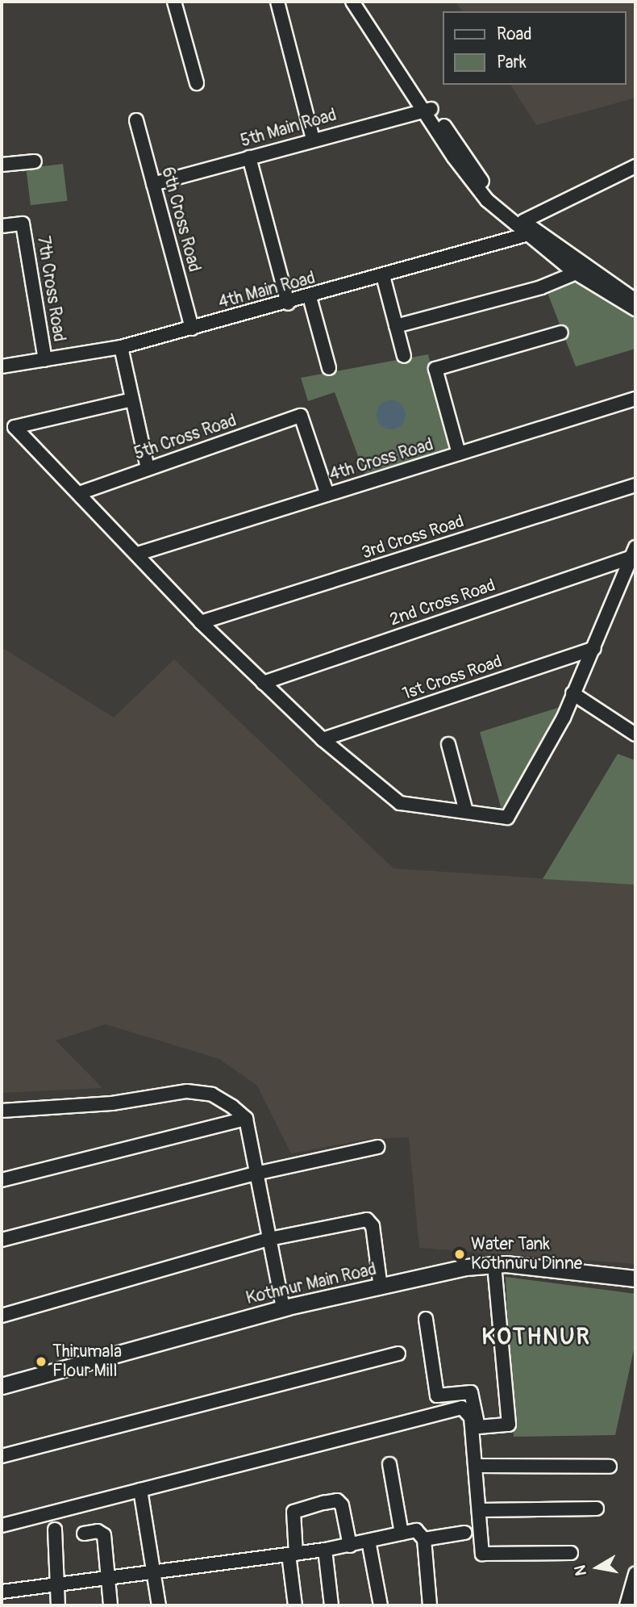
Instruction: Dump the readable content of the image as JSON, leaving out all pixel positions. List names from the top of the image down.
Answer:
{
  "streets": {
    "main road": ["Kothnur Main Road"],
    "street": [
      "5th Main Road",
      "6th Cross Road",
      "7th Cross Road",
      "4th Main Road",
      "5th Cross Road",
      "4th Cross Road",
      "3rd Cross Road",
      "2nd Cross Road",
      "1st Cross Road"
    ]
  },
  "crossings": [
    ["5th Main Road", "6th Cross Road"],
    ["6th Cross Road", "4th Main Road"],
    ["7th Cross Road", "4th Main Road"],
    ["5th Cross Road", "4th Cross Road"]
  ],
  "districts": ["KOTHNUR"],
  "places": ["Water Tank Kothnuru Dinne", "Thirumala Flour Mill"],
  "legend": ["Road", "Park"],
  "north": "left"
}
